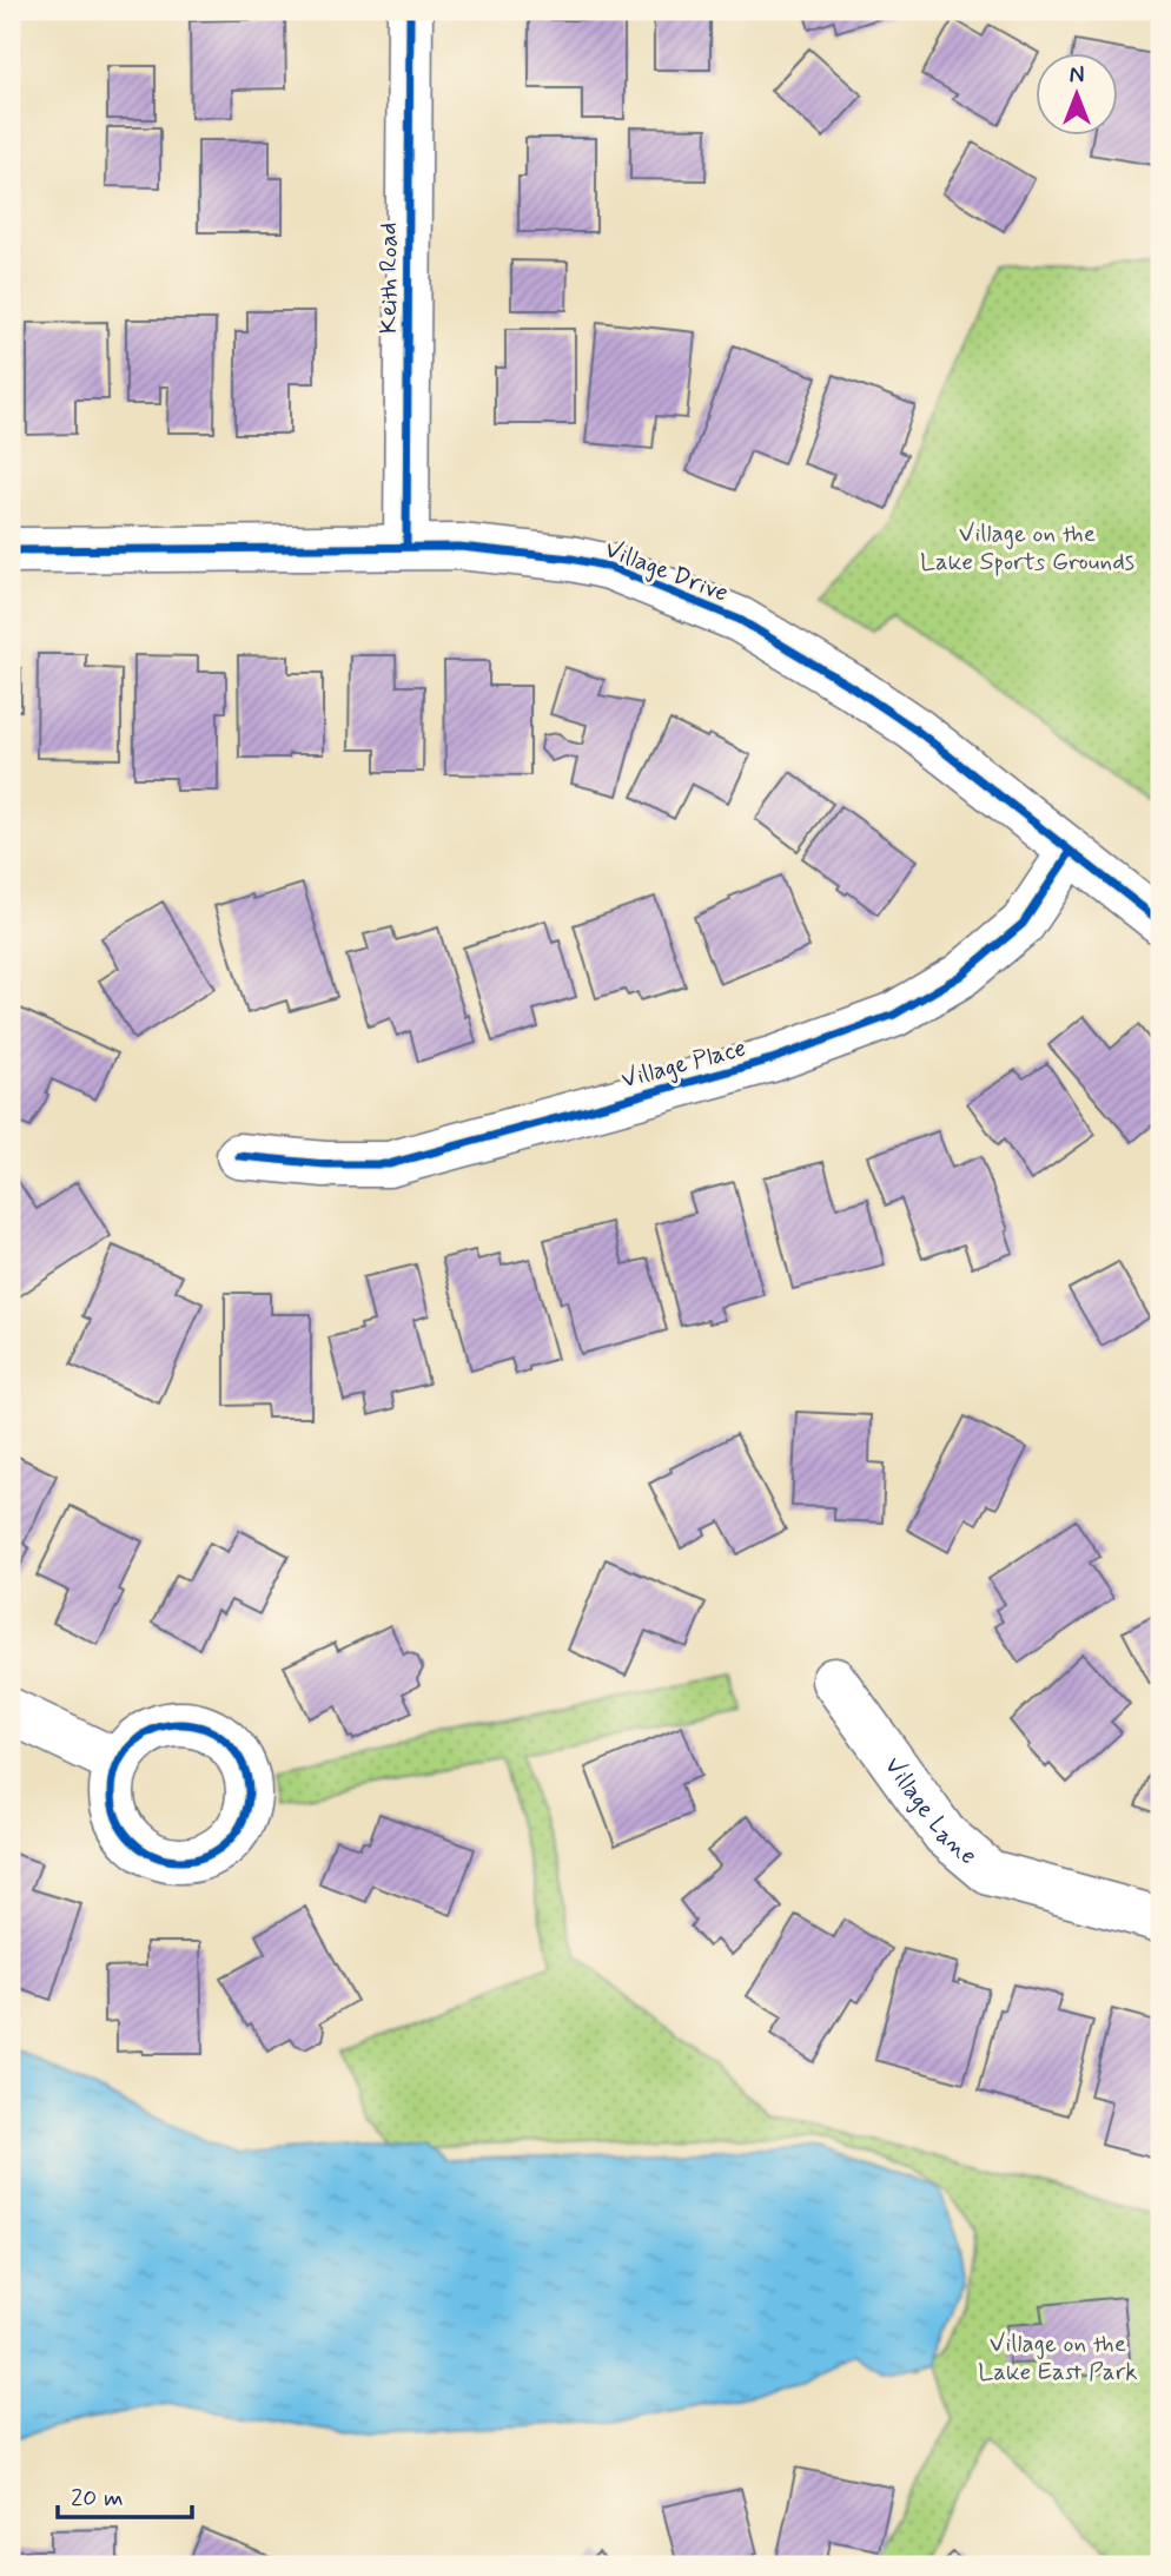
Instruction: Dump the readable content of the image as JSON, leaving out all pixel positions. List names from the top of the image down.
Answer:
{
  "streets": {
    "street": [
      "Keith Road",
      "Village Drive",
      "Village Place",
      "Village Lane"
    ]
  },
  "crossings": [
    ["Keith Road", "Village Drive"],
    ["Village Drive", "Village Place"]
  ],
  "parks": ["Village on the Lake Sports Grounds", "Village on the Lake East Park"],
  "scale_bar": "20 m",
  "north": "top"
}
